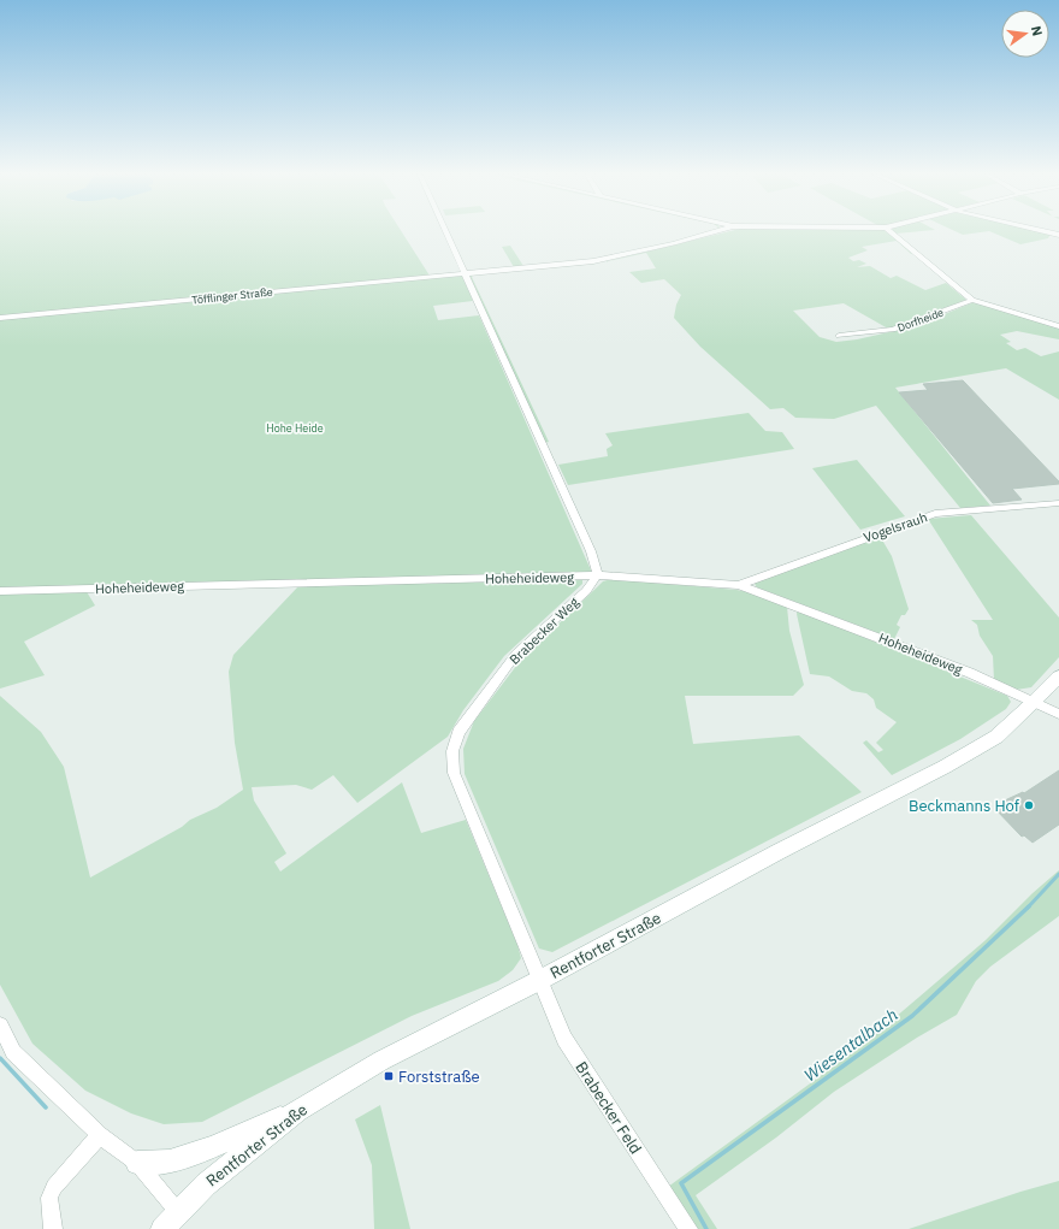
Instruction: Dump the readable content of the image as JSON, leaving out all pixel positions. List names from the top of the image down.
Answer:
{
  "streets": {
    "main road": ["Rentforter Straße"],
    "street": [
      "Töfflinger Straße",
      "Dorfheide",
      "Vogelsrauh",
      "Hoheheideweg",
      "Brabecker Weg",
      "Brabecker Feld"
    ]
  },
  "crossings": [
    ["Vogelsrauh", "Hoheheideweg"],
    ["Hoheheideweg", "Brabecker Weg"],
    ["Hoheheideweg", "Rentforter Straße"],
    ["Brabecker Weg", "Rentforter Straße"],
    ["Brabecker Weg", "Brabecker Feld"],
    ["Rentforter Straße", "Brabecker Feld"]
  ],
  "water": ["Wiesentalbach"],
  "parks": ["Hohe Heide"],
  "places": {
    "other": ["Beckmanns Hof"],
    "transit": ["Forststraße"]
  },
  "north": "right"
}
